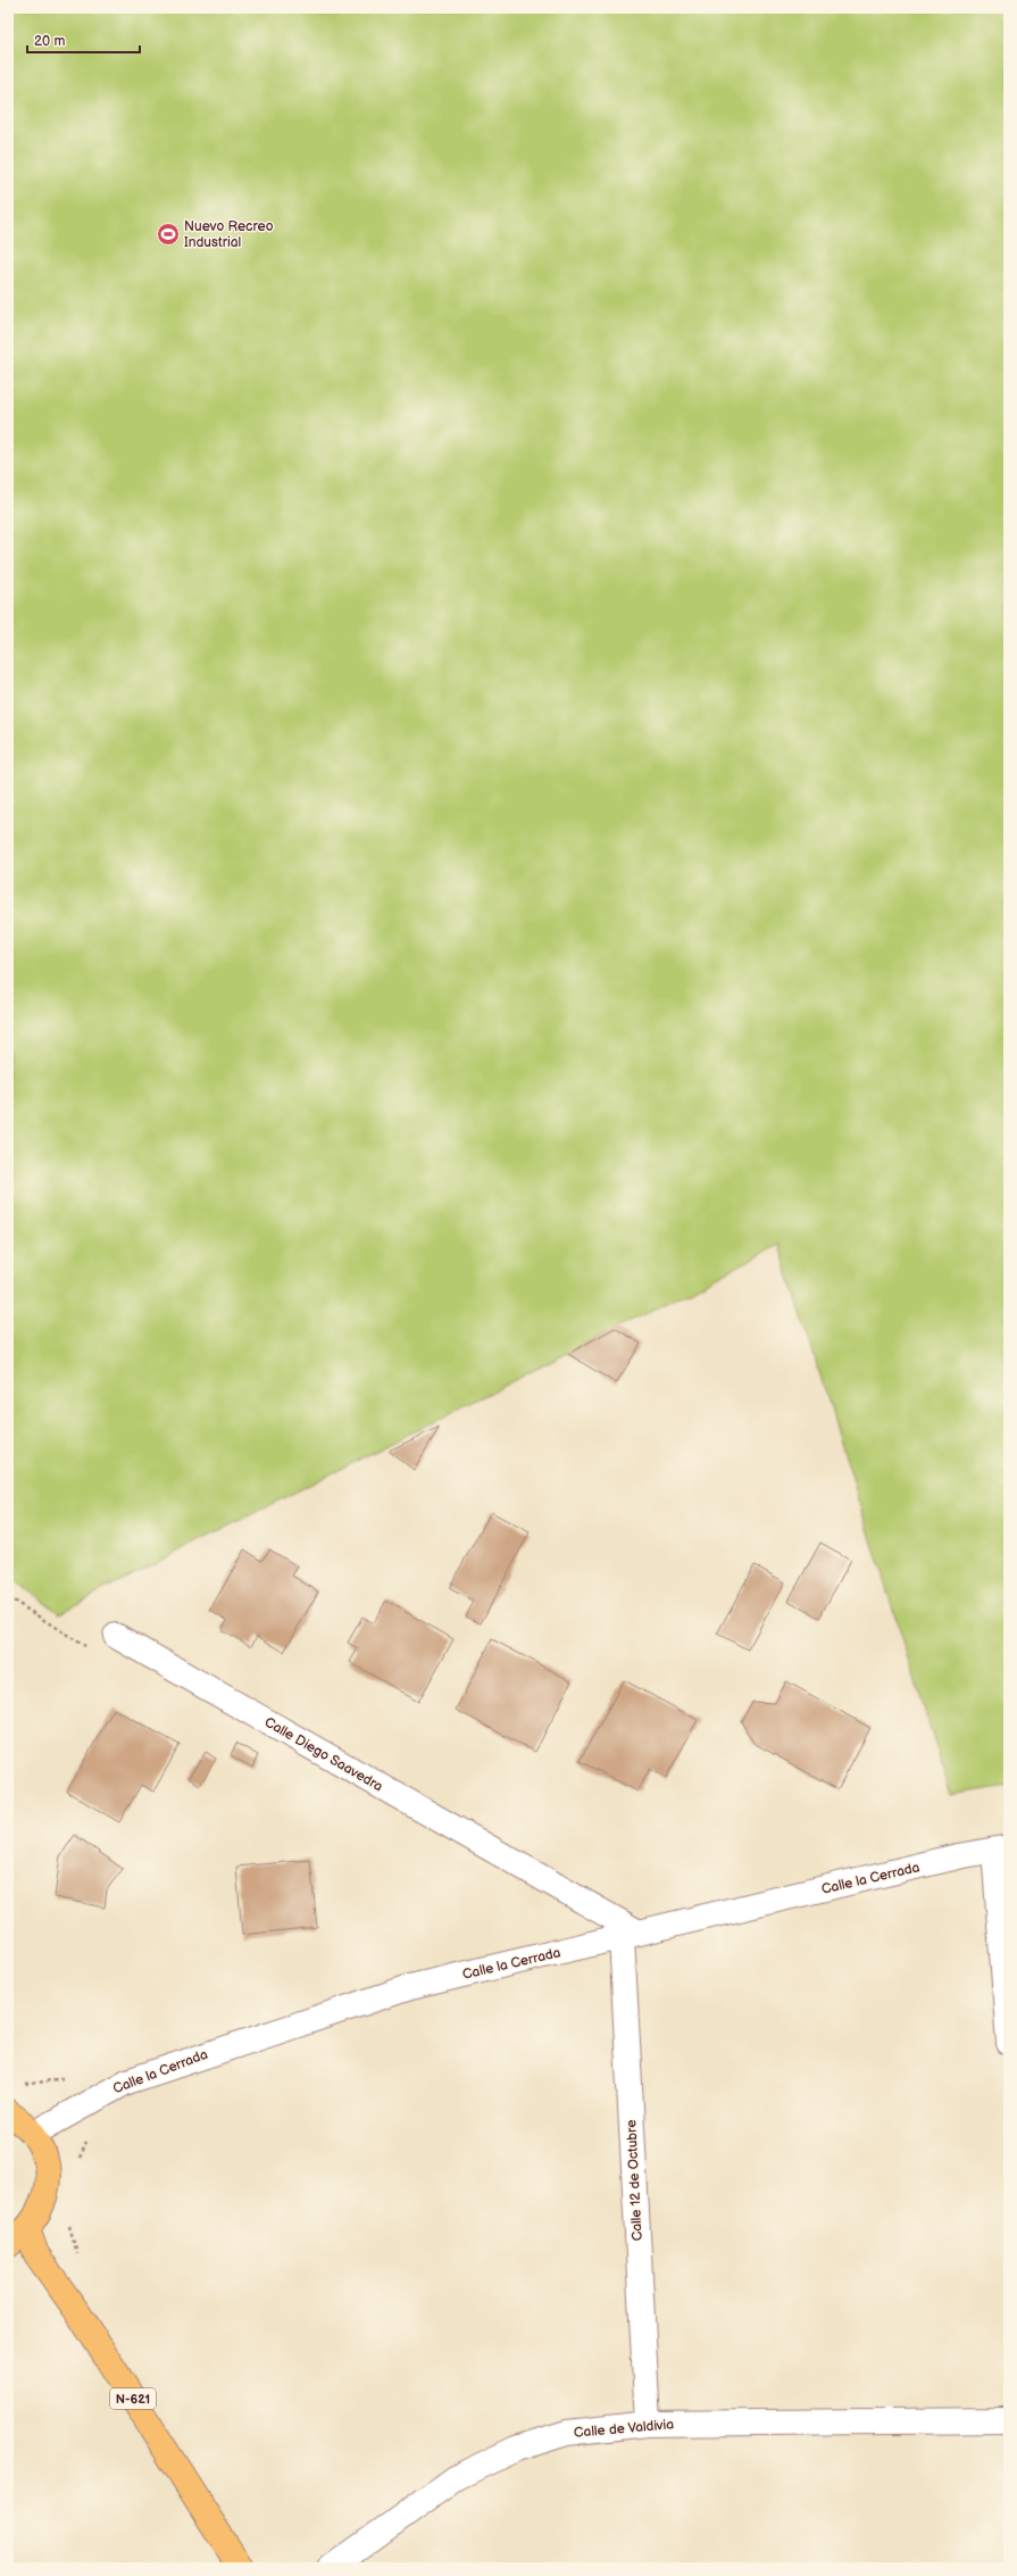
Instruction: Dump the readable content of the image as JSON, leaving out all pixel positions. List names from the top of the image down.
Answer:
{
  "streets": {
    "highway": ["N-621"],
    "street": [
      "Calle Diego Saavedra",
      "Calle la Cerrada",
      "Calle 12 de Octubre",
      "Calle de Valdivia"
    ]
  },
  "crossings": [
    ["Calle Diego Saavedra", "Calle la Cerrada"],
    ["Calle Diego Saavedra", "Calle 12 de Octubre"],
    ["Calle la Cerrada", "Calle 12 de Octubre"],
    ["Calle 12 de Octubre", "Calle de Valdivia"]
  ],
  "places": {
    "sports": ["Nuevo Recreo Industrial"]
  },
  "scale_bar": "20 m"
}
